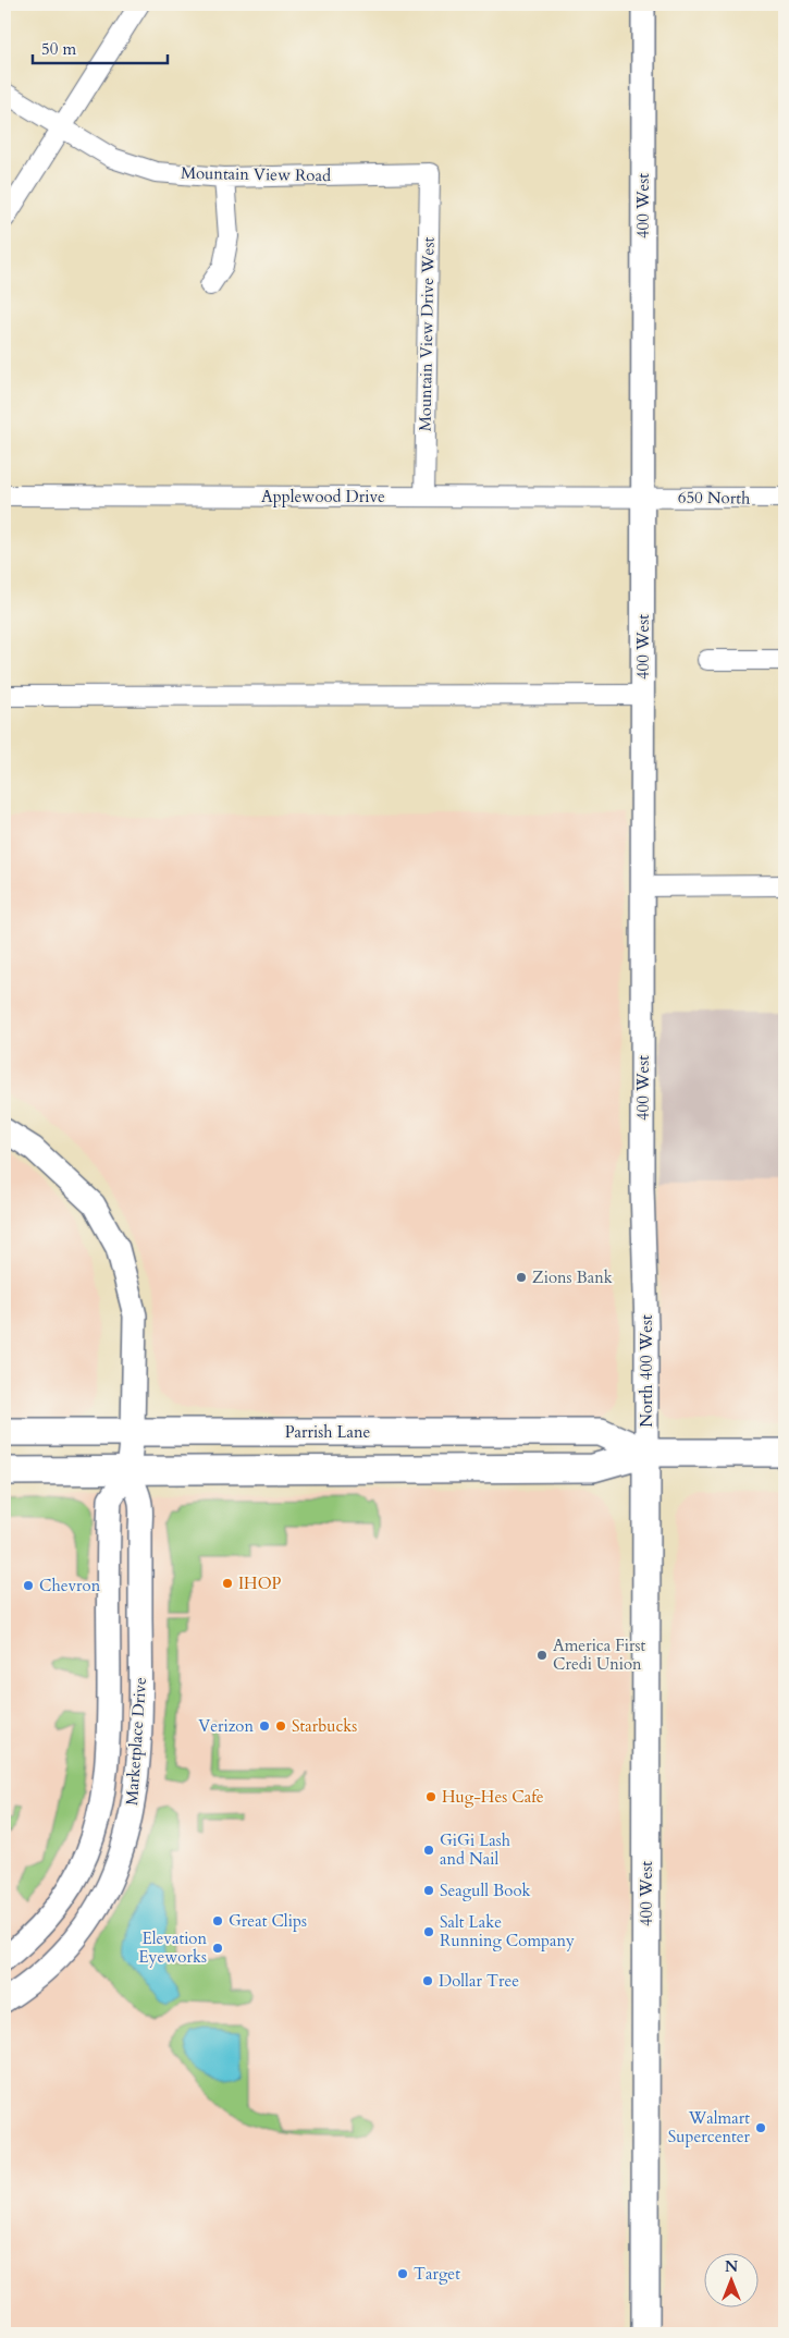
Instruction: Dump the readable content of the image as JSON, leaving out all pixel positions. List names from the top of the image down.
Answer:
{
  "streets": {
    "main road": ["400 West", "Parrish Lane"],
    "street": [
      "Mountain View Road",
      "Mountain View Drive West",
      "Applewood Drive",
      "650 North",
      "North 400 West",
      "Marketplace Drive"
    ]
  },
  "crossings": [
    ["Mountain View Road", "Mountain View Drive West"],
    ["400 West", "Applewood Drive"],
    ["400 West", "650 North"],
    ["400 West", "North 400 West"],
    ["400 West", "Parrish Lane"],
    ["Mountain View Drive West", "Applewood Drive"],
    ["Applewood Drive", "650 North"],
    ["North 400 West", "Parrish Lane"],
    ["Parrish Lane", "Marketplace Drive"]
  ],
  "places": [
    "Zions Bank",
    "IHOP",
    "Chevron",
    "America First Credi Union",
    "Verizon",
    "Starbucks",
    "Hug-Hes Cafe",
    "GiGi Lash and Nail",
    "Seagull Book",
    "Great Clips",
    "Salt Lake Running Company",
    "Elevation Eyeworks",
    "Dollar Tree",
    "Walmart Supercenter",
    "Target"
  ],
  "scale_bar": "50 m",
  "north": "top"
}
